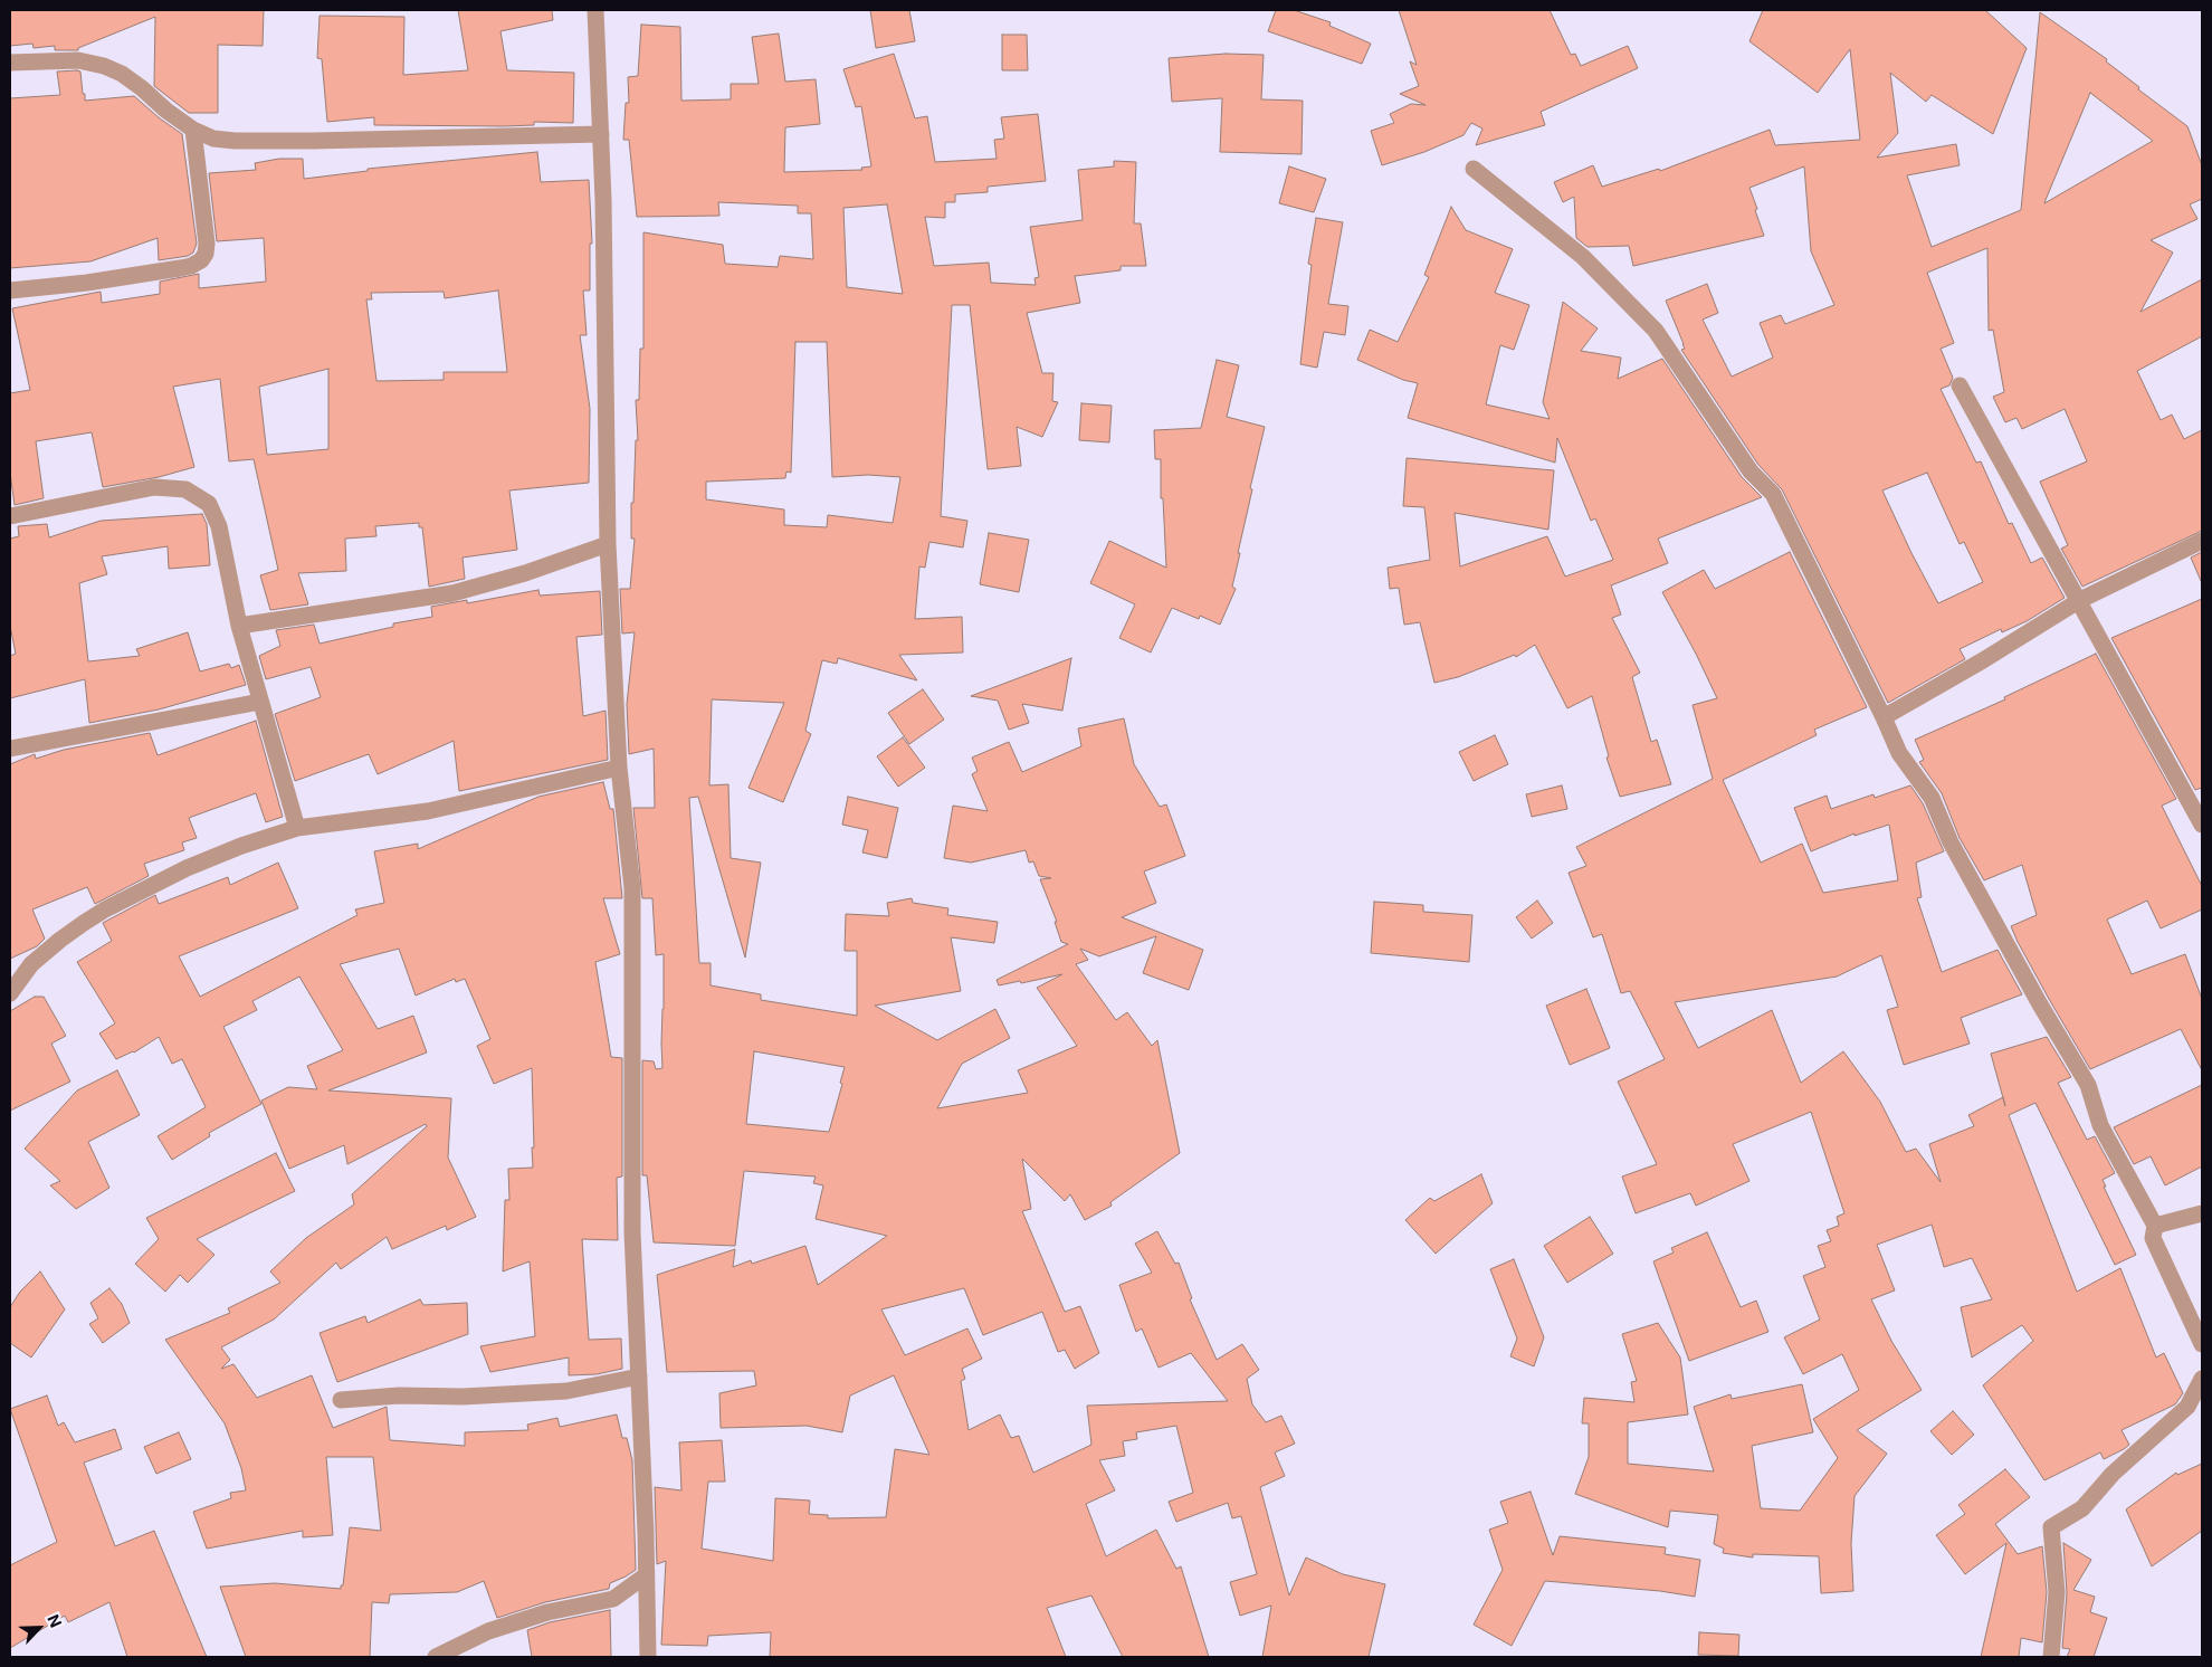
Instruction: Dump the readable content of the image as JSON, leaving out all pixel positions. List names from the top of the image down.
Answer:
{
  "north": "top right"
}
